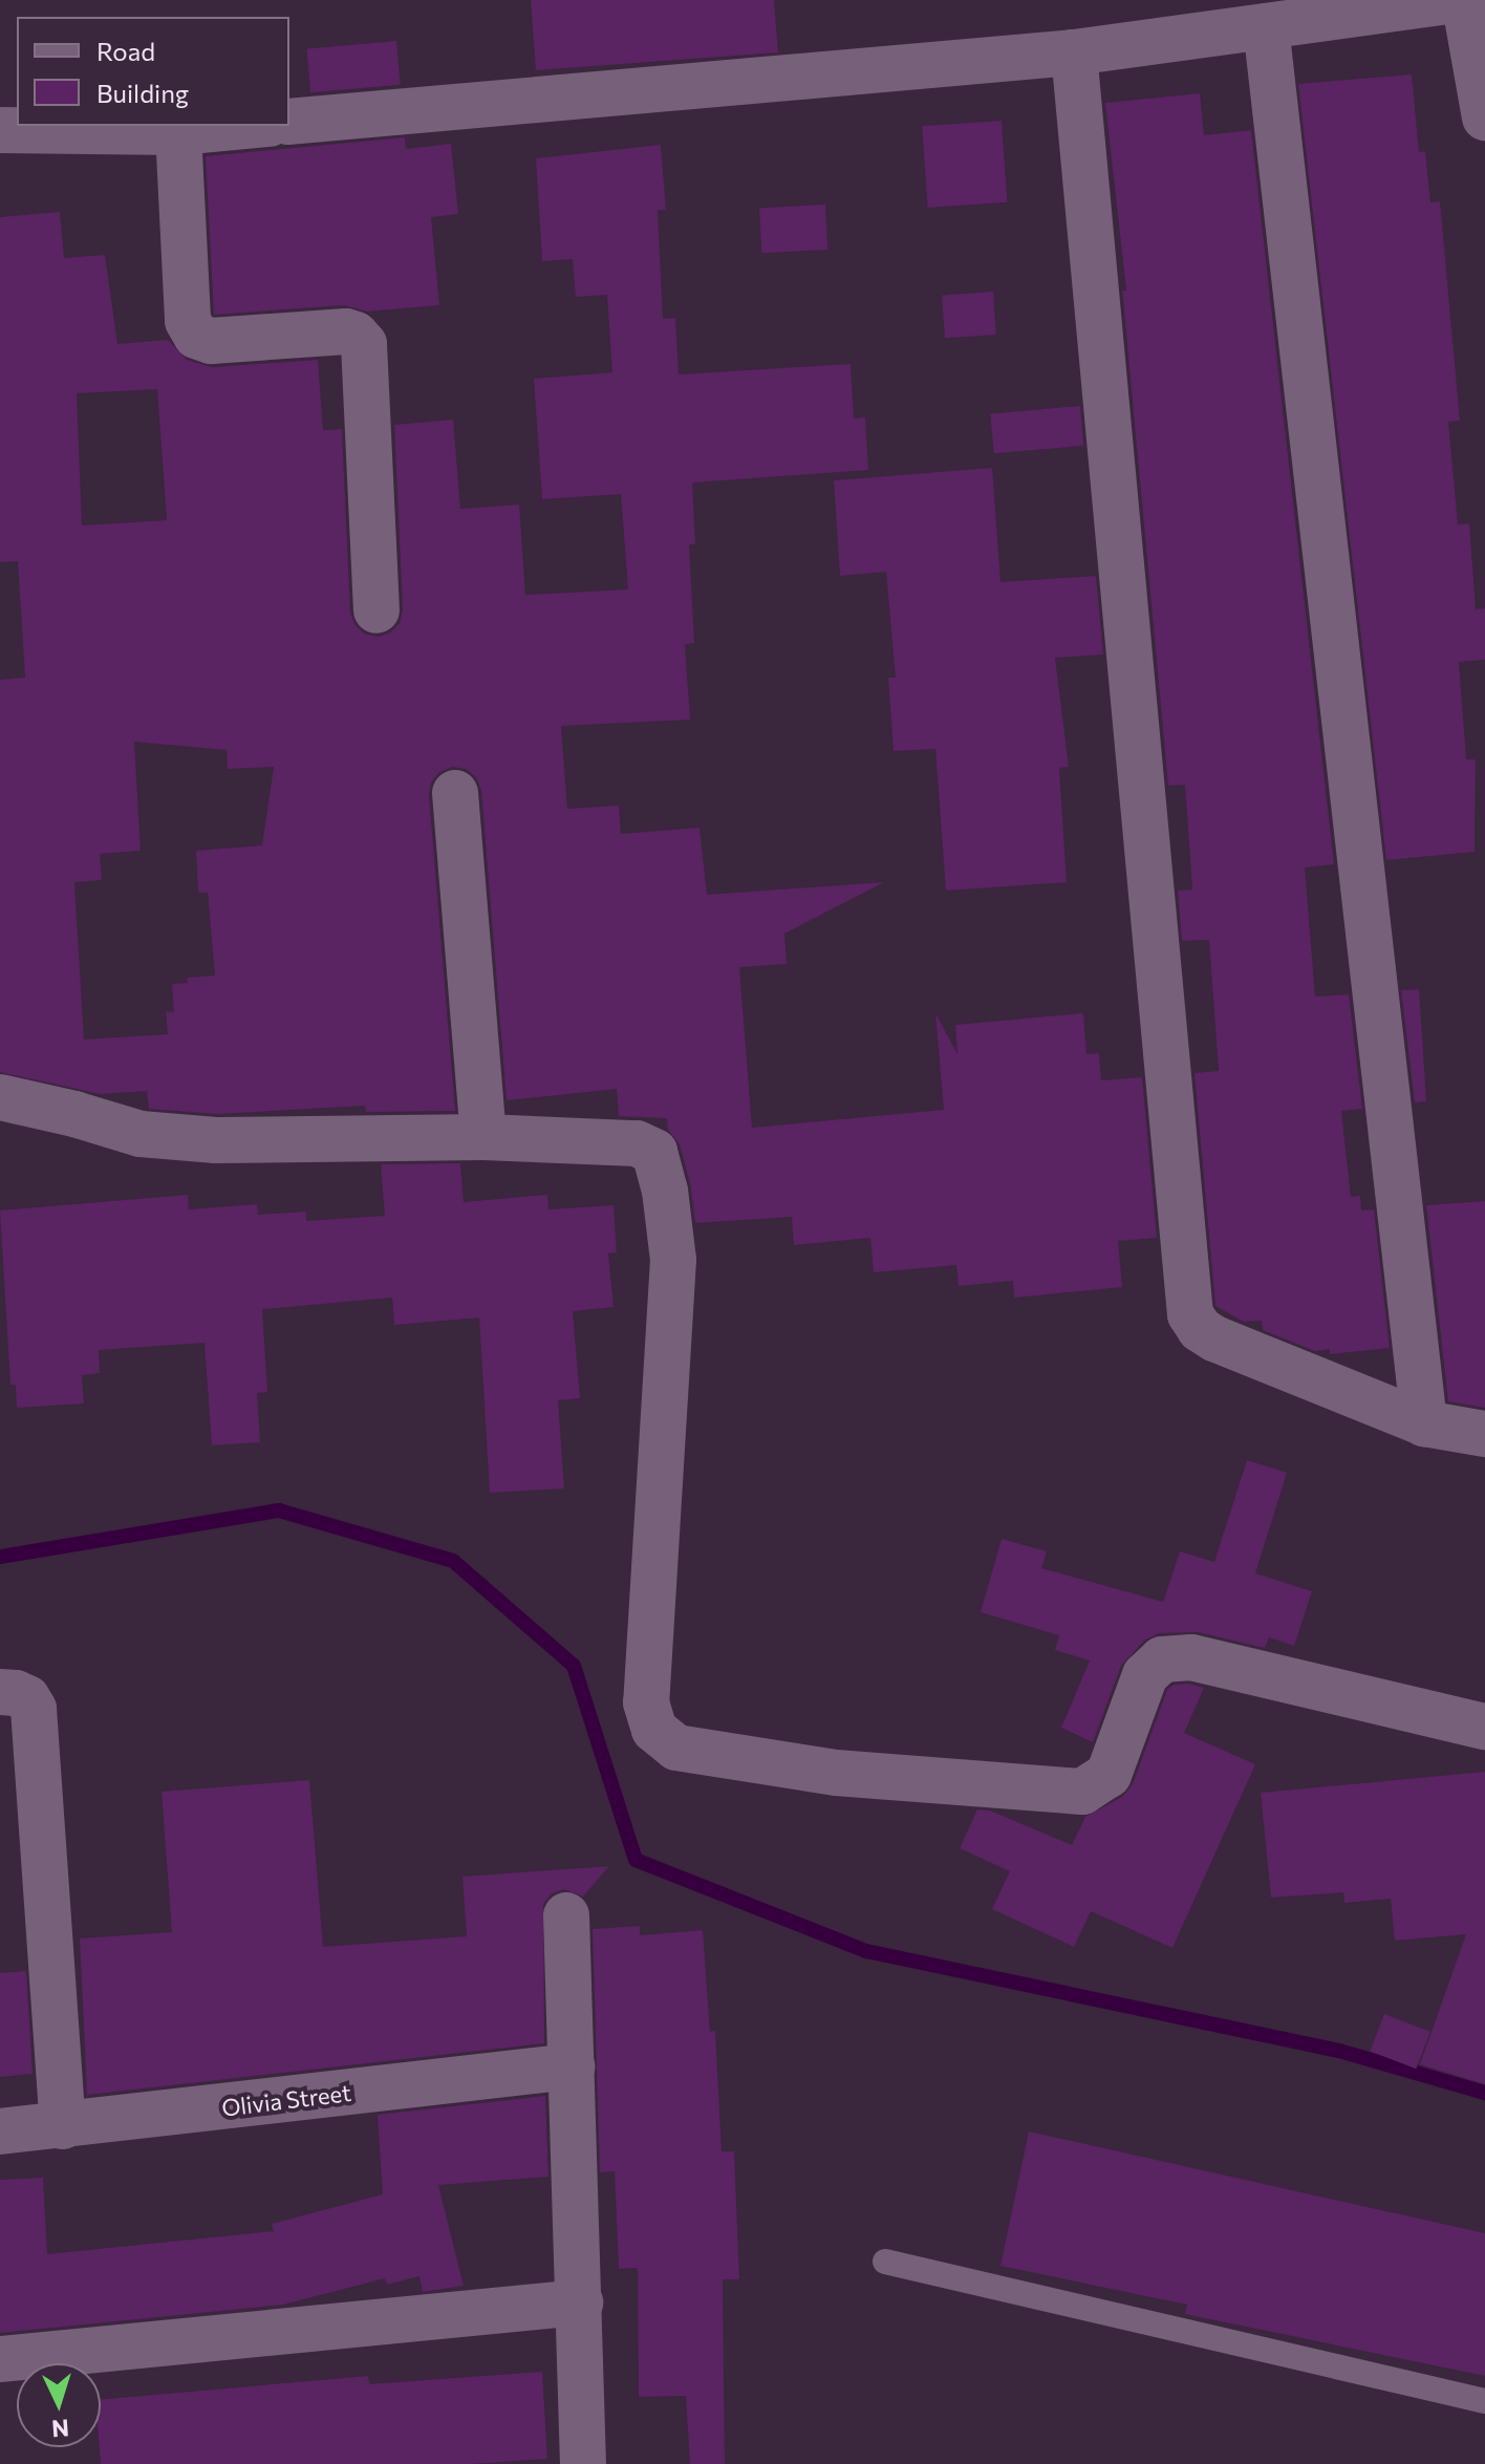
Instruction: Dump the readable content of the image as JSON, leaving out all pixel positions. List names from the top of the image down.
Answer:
{
  "streets": {
    "street": ["Olivia Street"]
  },
  "legend": ["Road", "Building"],
  "north": "bottom"
}
